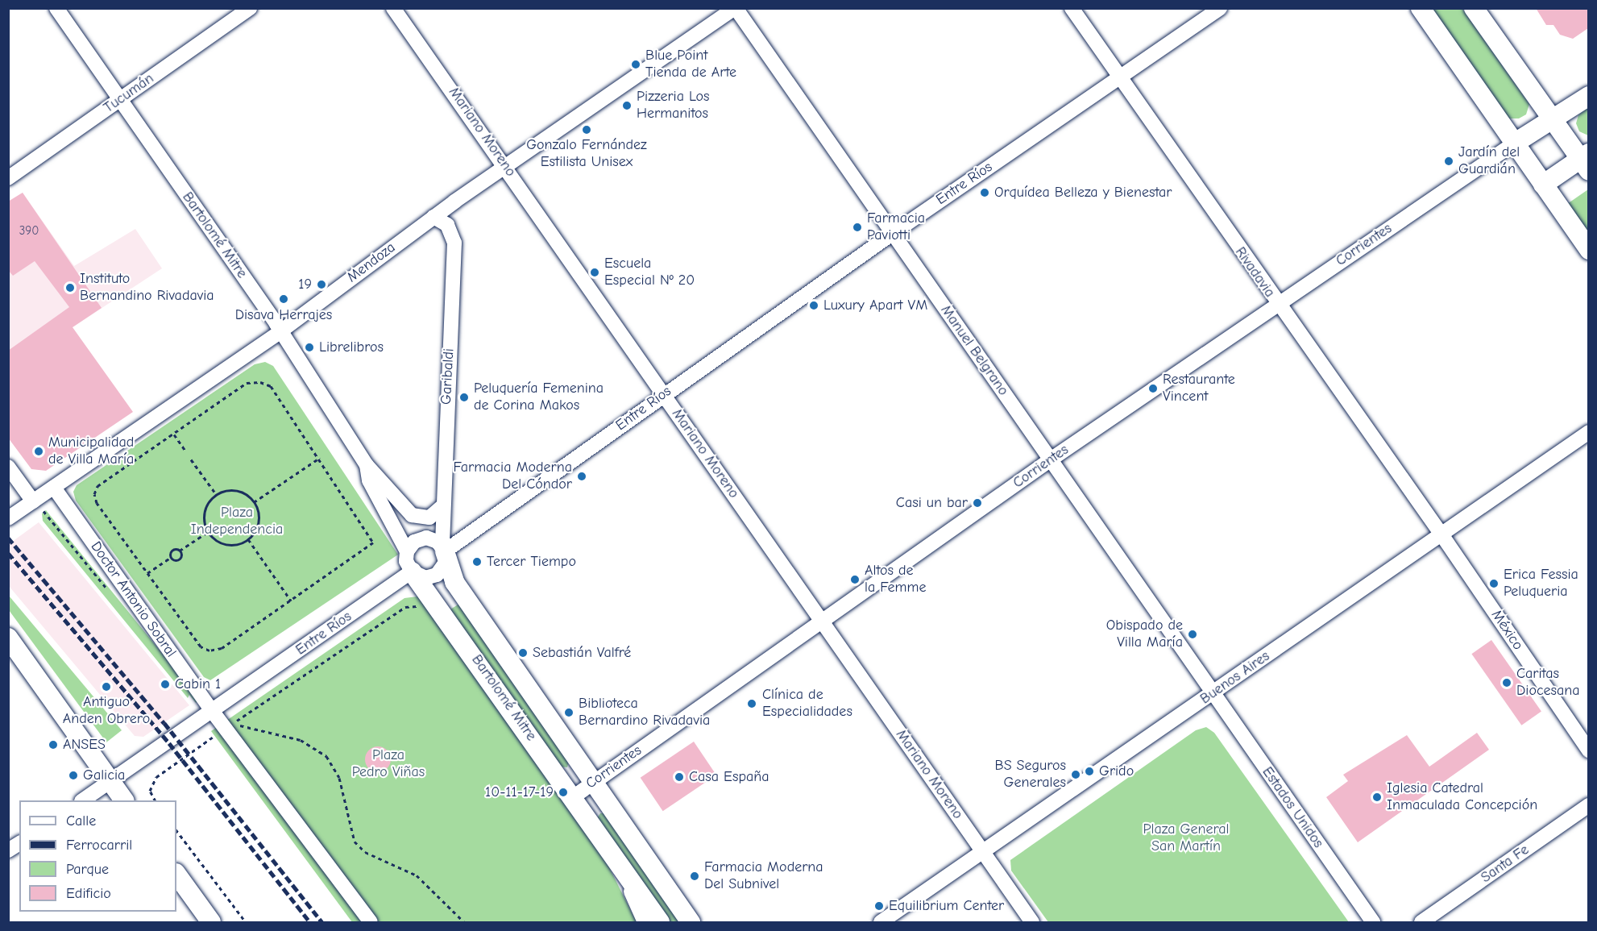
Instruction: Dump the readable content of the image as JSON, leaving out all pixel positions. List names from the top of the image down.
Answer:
{
  "streets": {
    "main road": ["Bartolomé Mitre"],
    "street": [
      "Tucumán",
      "Mariano Moreno",
      "Entre Ríos",
      "Corrientes",
      "Mendoza",
      "Rivadavia",
      "Manuel Belgrano",
      "Garibaldi",
      "Doctor Antonio Sobral",
      "México",
      "Buenos Aires",
      "Estados Unidos",
      "Santa Fe"
    ]
  },
  "crossings": [
    ["Tucumán", "Bartolomé Mitre"],
    ["Mariano Moreno", "Entre Ríos"],
    ["Mariano Moreno", "Corrientes"],
    ["Mariano Moreno", "Mendoza"],
    ["Mariano Moreno", "Buenos Aires"],
    ["Entre Ríos", "Bartolomé Mitre"],
    ["Entre Ríos", "Rivadavia"],
    ["Entre Ríos", "Manuel Belgrano"],
    ["Entre Ríos", "Garibaldi"],
    ["Entre Ríos", "Doctor Antonio Sobral"],
    ["Bartolomé Mitre", "Corrientes"],
    ["Bartolomé Mitre", "Mendoza"],
    ["Bartolomé Mitre", "Garibaldi"],
    ["Corrientes", "Rivadavia"],
    ["Corrientes", "Manuel Belgrano"],
    ["Mendoza", "Manuel Belgrano"],
    ["Mendoza", "Garibaldi"],
    ["Mendoza", "Doctor Antonio Sobral"],
    ["Rivadavia", "México"],
    ["Rivadavia", "Buenos Aires"],
    ["Manuel Belgrano", "Buenos Aires"],
    ["Manuel Belgrano", "Estados Unidos"],
    ["México", "Buenos Aires"],
    ["Buenos Aires", "Estados Unidos"]
  ],
  "parks": ["Plaza Independencia", "Plaza Pedro Viñas", "Plaza General San Martín"],
  "places": [
    "Blue Point Tienda de Arte",
    "Pizzeria Los Hermanitos",
    "Gonzalo Fernández Estilista Unisex",
    "Jardín del Guardián",
    "Orquídea Belleza y Bienestar",
    "Farmacia Paviotti",
    "Escuela Especial Nº 20",
    "19",
    "Instituto Bernandino Rivadavia",
    "Disava Herrajes",
    "Luxury Apart VM",
    "Librelibros",
    "Restaurante Vincent",
    "Peluquería Femenina de Corina Makos",
    "Municipalidad de Villa María",
    "Farmacia Moderna Del Cóndor",
    "Casi un bar",
    "Tercer Tiempo",
    "Altos de la Femme",
    "Erica Fessia Peluqueria",
    "Obispado de Villa María",
    "Sebastián Valfré",
    "Caritas Diocesana",
    "Cabin 1",
    "Antiguo Anden Obrero",
    "Clínica de Especialidades",
    "Biblioteca Bernardino Rivadavia",
    "ANSES",
    "Grido",
    "BS Seguros Generales",
    "Galicia",
    "Casa España",
    "10-11-17-19",
    "Iglesia Catedral Inmaculada Concepción",
    "Farmacia Moderna Del Subnivel",
    "Equilibrium Center"
  ],
  "house_numbers": ["390"],
  "legend": [
    "Calle",
    "Ferrocarril",
    "Parque",
    "Edificio"
  ]
}
